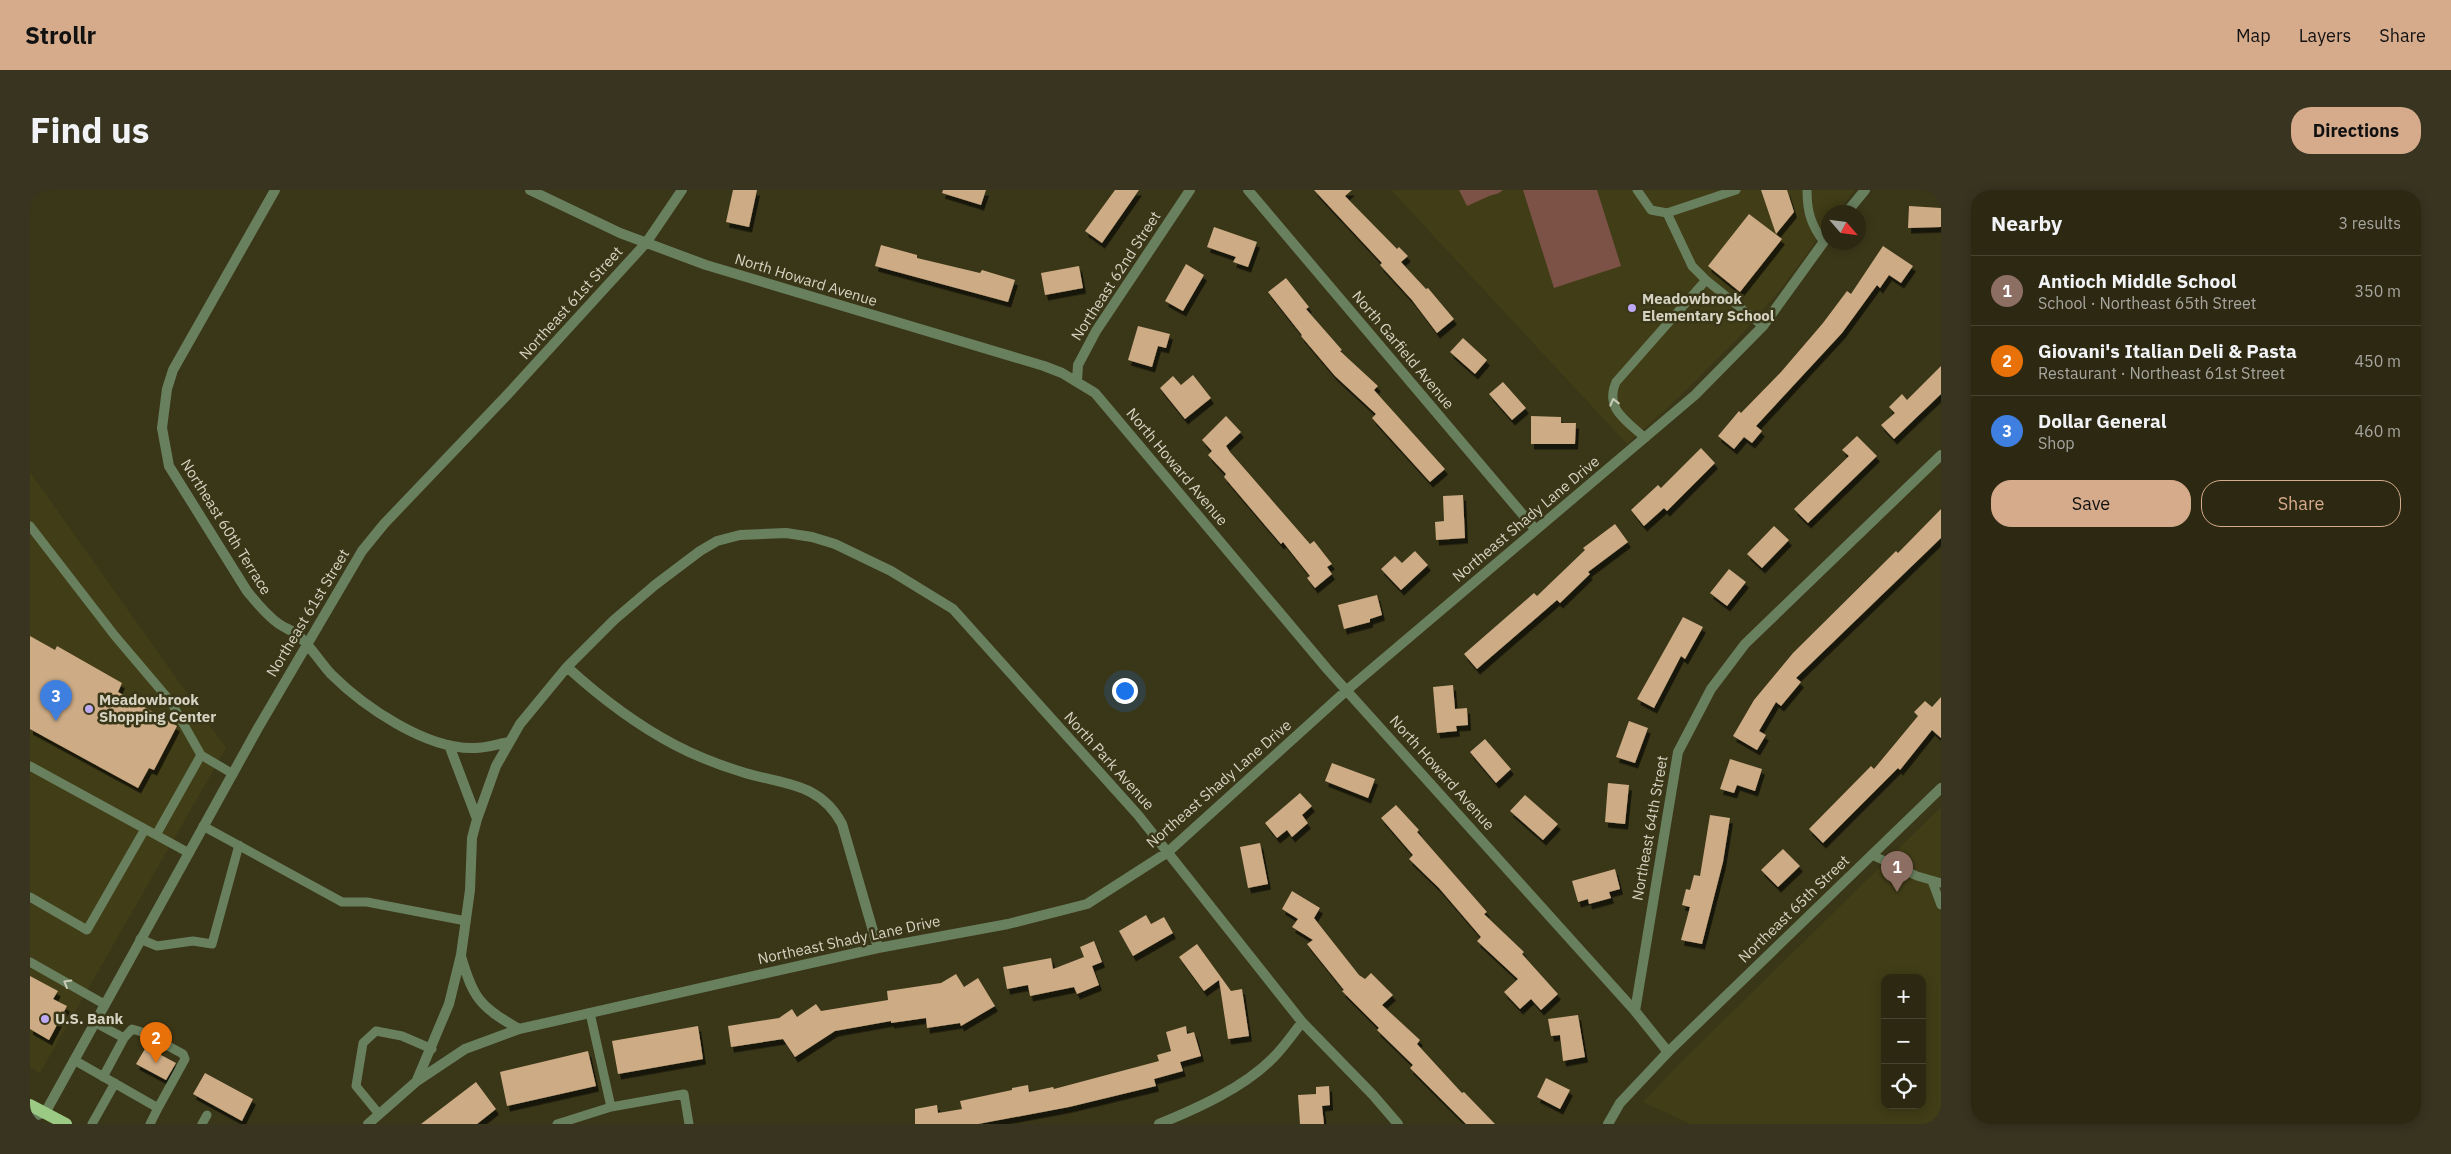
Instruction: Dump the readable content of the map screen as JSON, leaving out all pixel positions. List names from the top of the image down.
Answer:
{
  "streets": {
    "street": [
      "Northeast 62nd Street",
      "North Howard Avenue",
      "Northeast 61st Street",
      "North Garfield Avenue",
      "Northeast Shady Lane Drive",
      "Northeast 60th Terrace",
      "North Park Avenue",
      "Northeast 64th Street",
      "Northeast 65th Street"
    ]
  },
  "crossings": [
    ["Northeast 62nd Street", "North Howard Avenue"],
    ["North Howard Avenue", "Northeast 61st Street"],
    ["North Howard Avenue", "Northeast Shady Lane Drive"],
    ["North Howard Avenue", "Northeast 64th Street"],
    ["Northeast 61st Street", "Northeast 60th Terrace"],
    ["North Garfield Avenue", "Northeast Shady Lane Drive"],
    ["Northeast Shady Lane Drive", "North Park Avenue"],
    ["Northeast 60th Terrace", "North Park Avenue"]
  ],
  "places": ["Meadowbrook Elementary School", "Meadowbrook Shopping Center", "U.S. Bank"],
  "north": "bottom right",
  "page": {
    "header": "Strollr",
    "nav": ["Map", "Layers", "Share"],
    "title": "Find us",
    "buttons": [
      "Directions",
      ["Save", "Share"]
    ],
    "heading": ["Nearby", "3 results"],
    "list": [
      {
        "mark": "1",
        "name": "Antioch Middle School",
        "note": "School · Northeast 65th Street",
        "value": "350 m"
      },
      {
        "mark": "2",
        "name": "Giovani's Italian Deli & Pasta",
        "note": "Restaurant · Northeast 61st Street",
        "value": "450 m"
      },
      {
        "mark": "3",
        "name": "Dollar General",
        "note": "Shop",
        "value": "460 m"
      }
    ],
    "pins": ["3", "1", "2"],
    "map_buttons": ["+", "−"]
  }
}
